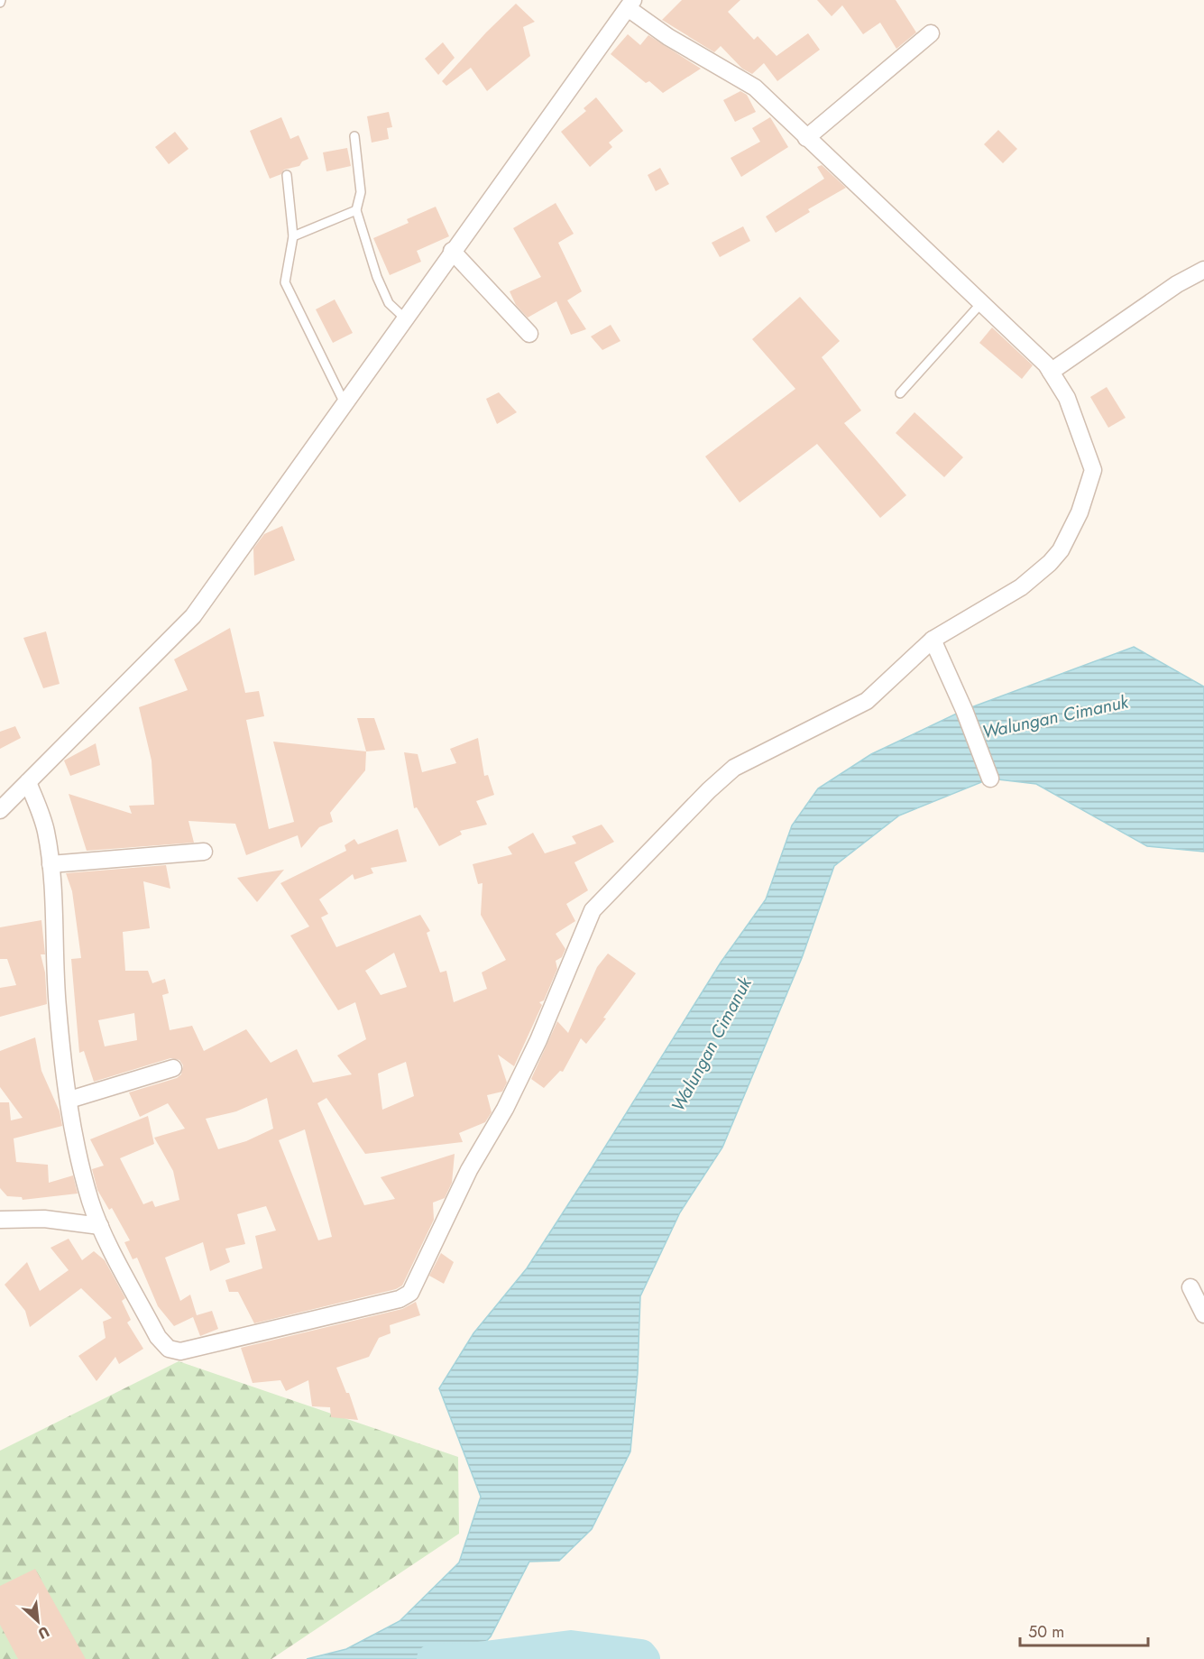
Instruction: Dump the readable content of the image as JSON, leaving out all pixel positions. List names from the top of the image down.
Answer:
{
  "water": ["Walungan Cimanuk"],
  "scale_bar": "50 m",
  "north": "bottom right"
}
